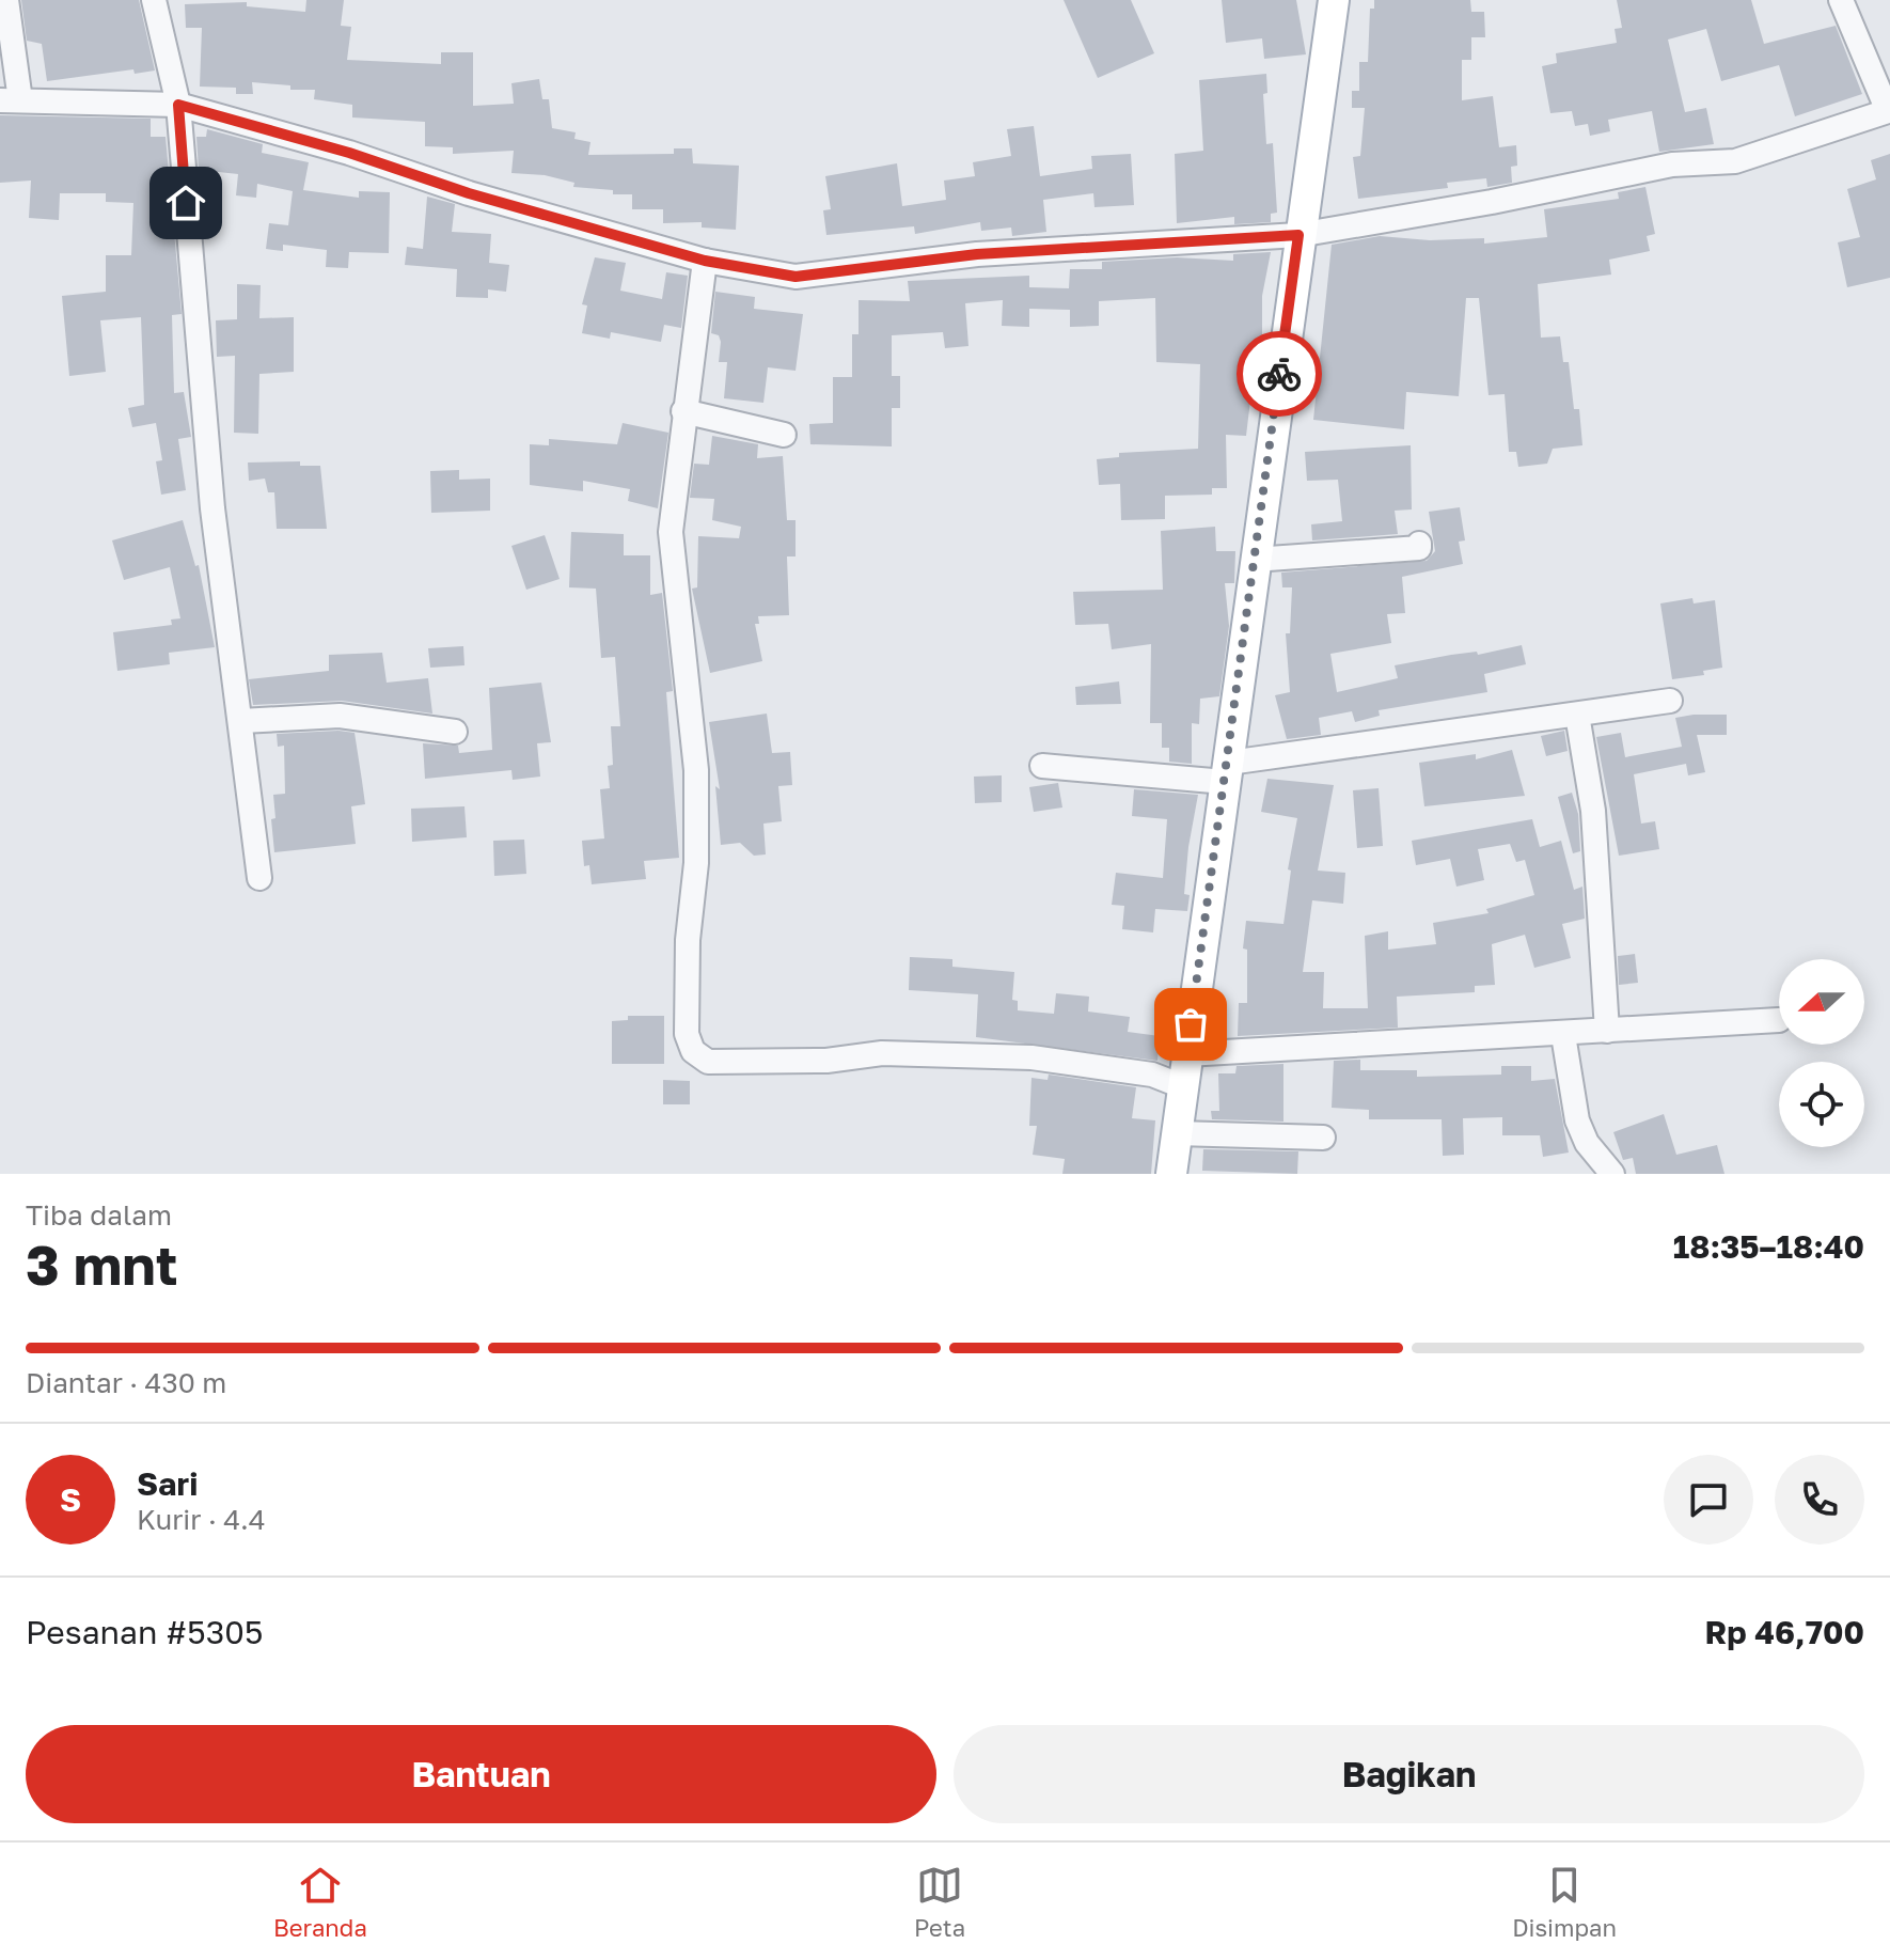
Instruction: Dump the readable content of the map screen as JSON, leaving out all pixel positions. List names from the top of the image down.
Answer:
{
  "north": "left",
  "page": {
    "heading": ["3 mnt", "Tiba dalam", "18:35–18:40"],
    "panel": [
      "Sari",
      "Kurir · 4.4",
      "Pesanan #5305",
      "Rp 46,700"
    ],
    "bar": "Diantar · 430 m",
    "round": "S",
    "buttons": ["Bantuan", "Bagikan"],
    "tabs": ["Beranda", "Peta", "Disimpan"]
  }
}
